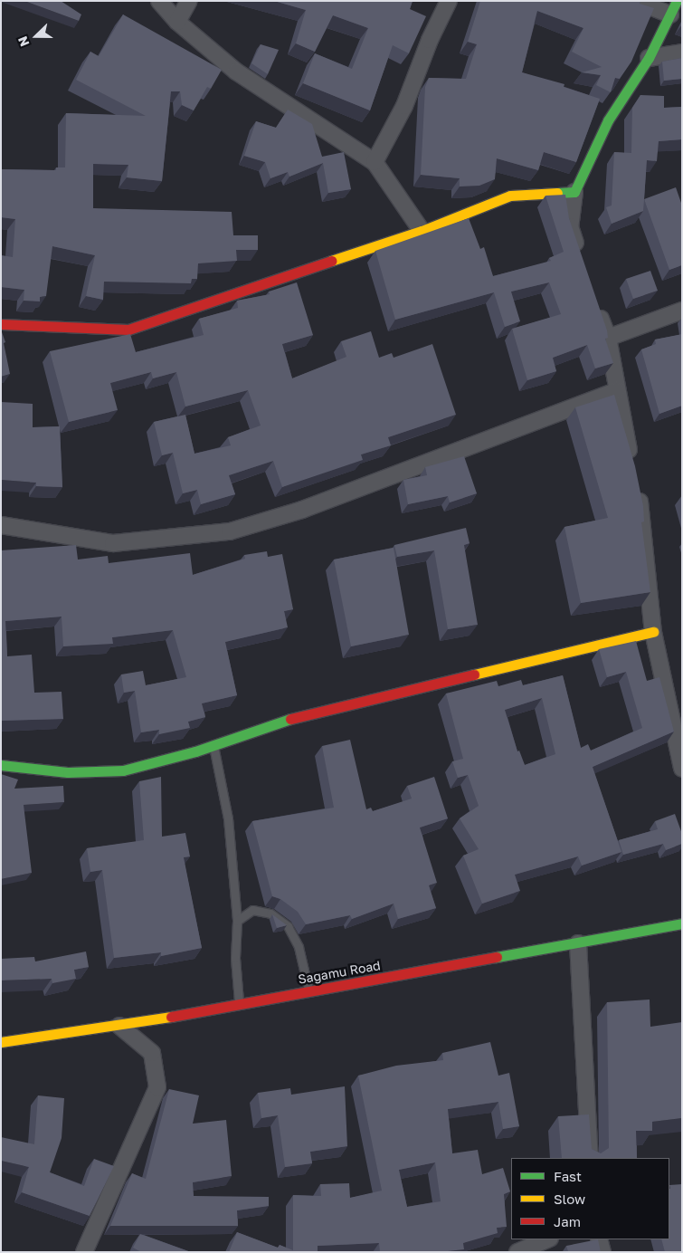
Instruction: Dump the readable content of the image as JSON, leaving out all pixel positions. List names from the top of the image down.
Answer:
{
  "streets": {
    "main road": ["Sagamu Road"]
  },
  "legend": ["Fast", "Slow", "Jam"],
  "north": "left"
}
